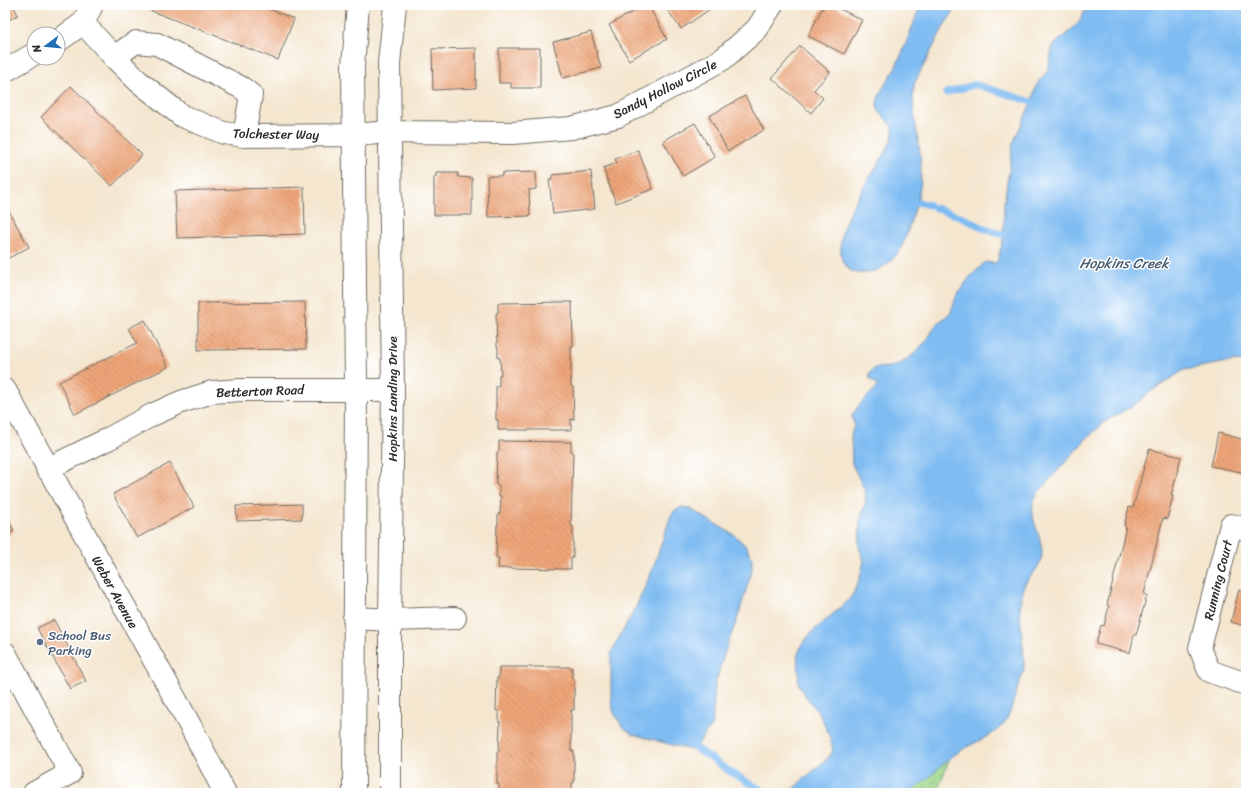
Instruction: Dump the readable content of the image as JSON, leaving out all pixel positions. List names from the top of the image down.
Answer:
{
  "streets": {
    "street": [
      "Sandy Hollow Circle",
      "Tolchester Way",
      "Betterton Road",
      "Hopkins Landing Drive",
      "Running Court",
      "Weber Avenue"
    ]
  },
  "crossings": [
    ["Sandy Hollow Circle", "Tolchester Way"],
    ["Sandy Hollow Circle", "Hopkins Landing Drive"],
    ["Tolchester Way", "Hopkins Landing Drive"],
    ["Betterton Road", "Hopkins Landing Drive"],
    ["Betterton Road", "Weber Avenue"]
  ],
  "water": ["Hopkins Creek"],
  "places": ["School Bus Parking"],
  "north": "left"
}
